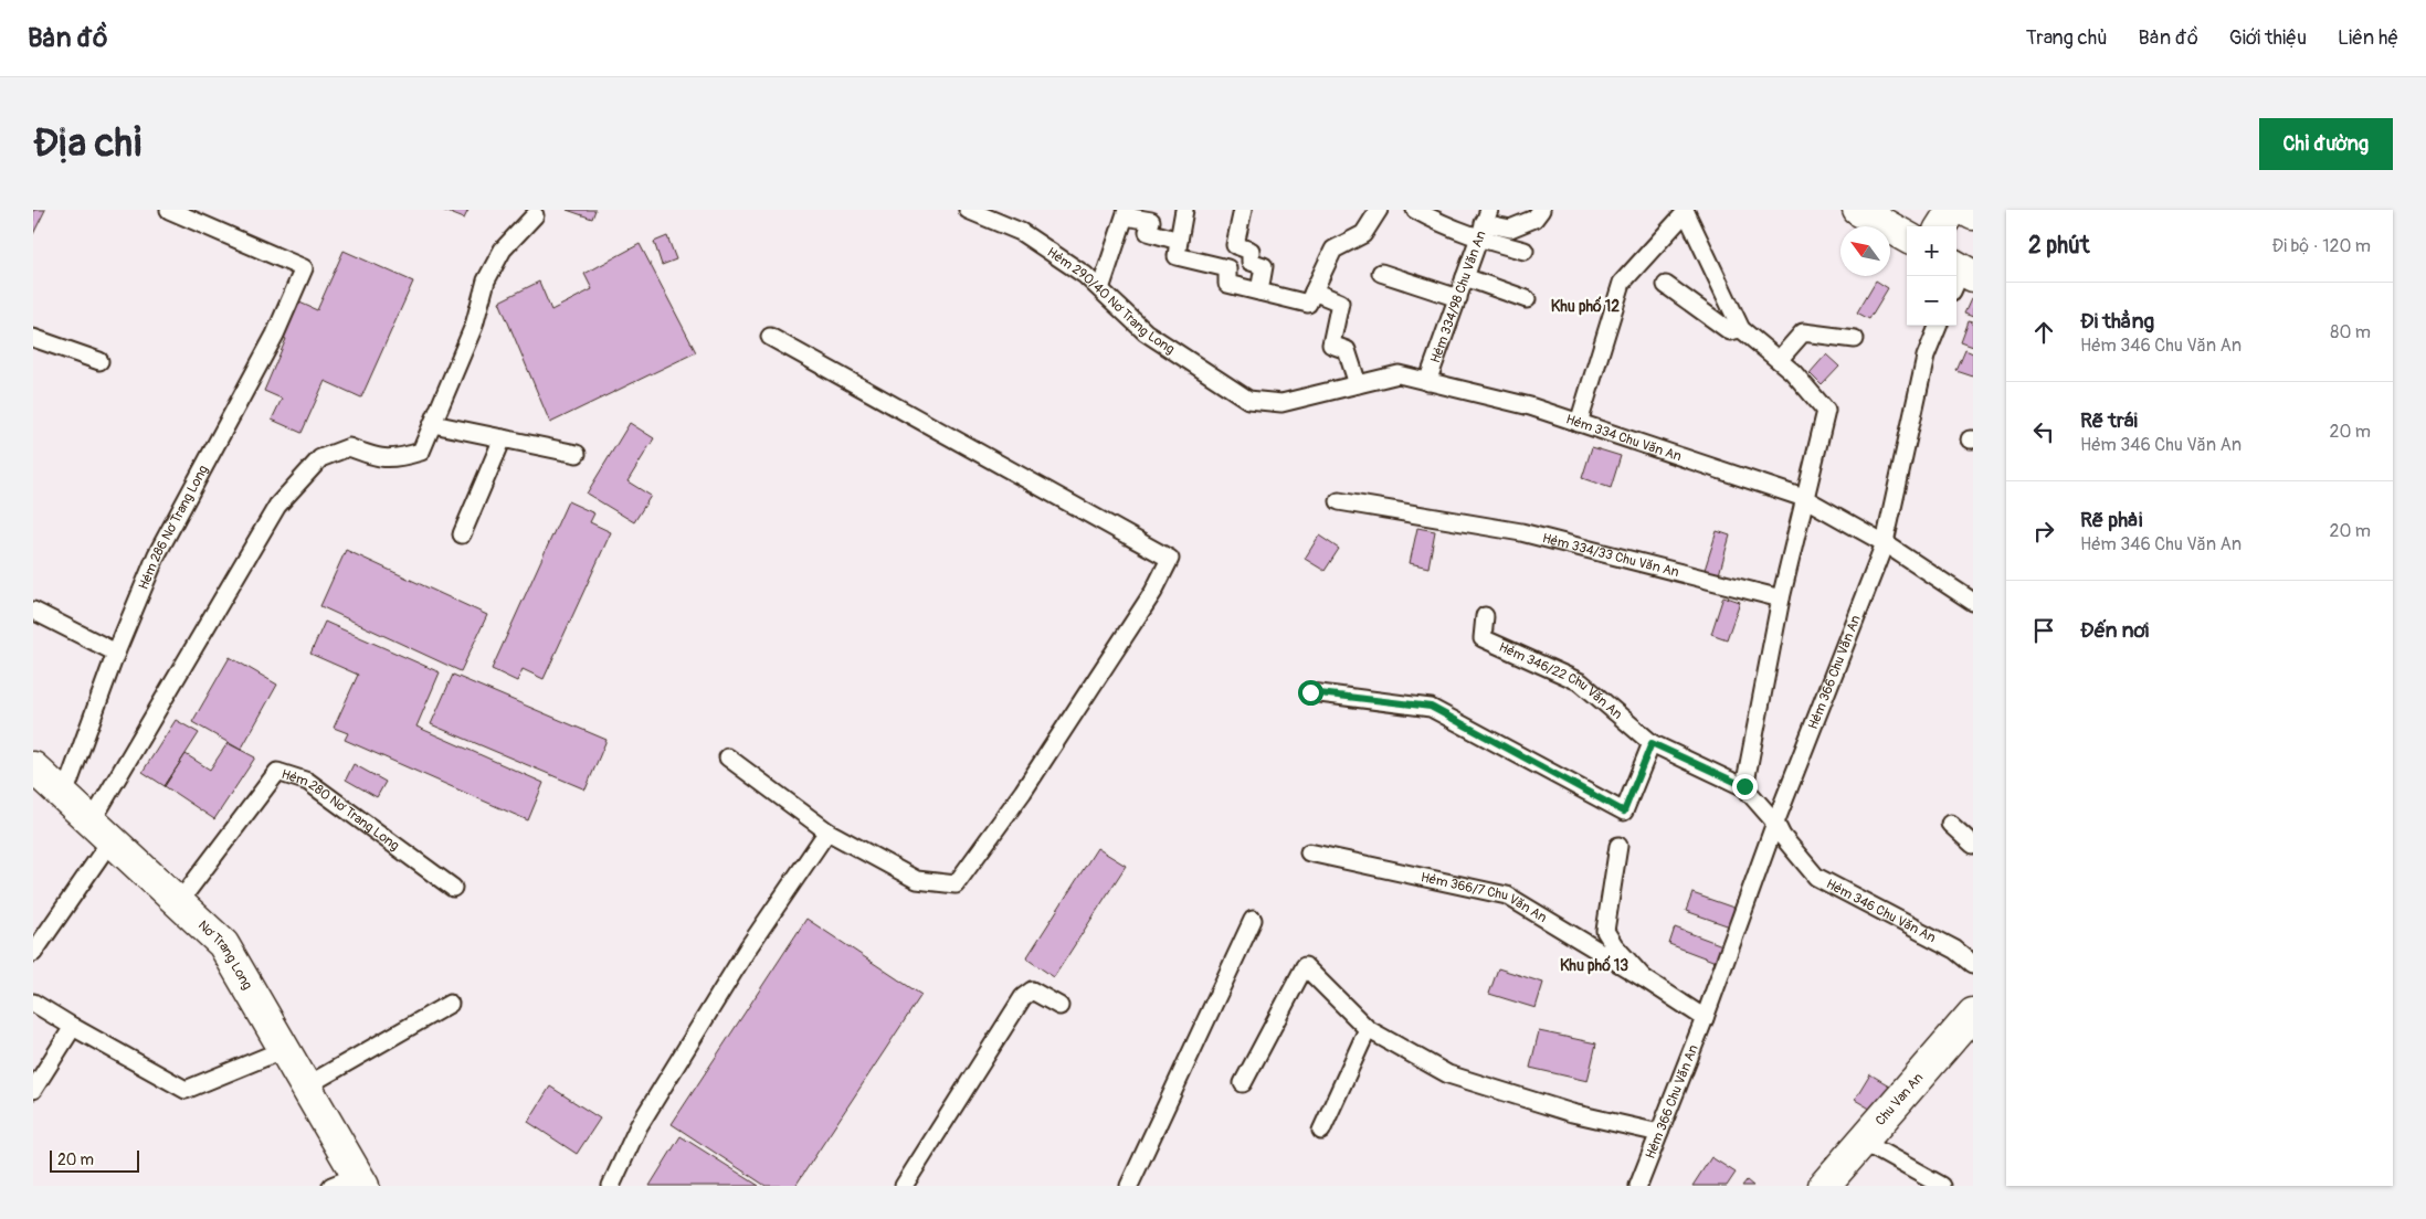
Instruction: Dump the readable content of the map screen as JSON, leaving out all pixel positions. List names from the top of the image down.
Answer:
{
  "streets": {
    "main road": ["Nơ Trang Long", "Chu Van An"],
    "lane": [
      "Hẻm 334/98 Chu Văn An",
      "Hẻm 290/40 Nơ Trang Long",
      "Hẻm 334 Chu Văn An",
      "Hẻm 286 Nơ Trang Long",
      "Hẻm 334/33 Chu Văn An",
      "Hẻm 366 Chu Văn An",
      "Hẻm 346/22 Chu Văn An",
      "Hẻm 280 Nơ Trang Long",
      "Hẻm 366/7 Chu Văn An",
      "Hẻm 346 Chu Văn An"
    ]
  },
  "crossings": [
    ["Hẻm 334/98 Chu Văn An", "Hẻm 334 Chu Văn An"],
    ["Hẻm 290/40 Nơ Trang Long", "Hẻm 334 Chu Văn An"],
    ["Hẻm 334 Chu Văn An", "Hẻm 366 Chu Văn An"],
    ["Hẻm 286 Nơ Trang Long", "Nơ Trang Long"],
    ["Hẻm 366 Chu Văn An", "Hẻm 346 Chu Văn An"],
    ["Hẻm 346/22 Chu Văn An", "Hẻm 346 Chu Văn An"],
    ["Hẻm 280 Nơ Trang Long", "Nơ Trang Long"]
  ],
  "districts": ["Khu phố 12", "Khu phố 13"],
  "scale_bar": "20 m",
  "north": "top left",
  "page": {
    "header": "Bản đồ",
    "nav": [
      "Trang chủ",
      "Bản đồ",
      "Giới thiệu",
      "Liên hệ"
    ],
    "buttons": "Chỉ đường",
    "title": "Địa chỉ",
    "heading": ["2 phút", "Đi bộ · 120 m"],
    "map_buttons": ["+", "−"],
    "list": [
      ["Đi thẳng", "Hẻm 346 Chu Văn An", "80 m"],
      ["Rẽ trái", "Hẻm 346 Chu Văn An", "20 m"],
      ["Rẽ phải", "Hẻm 346 Chu Văn An", "20 m"],
      "Đến nơi"
    ],
    "scale": "20 m"
  }
}
